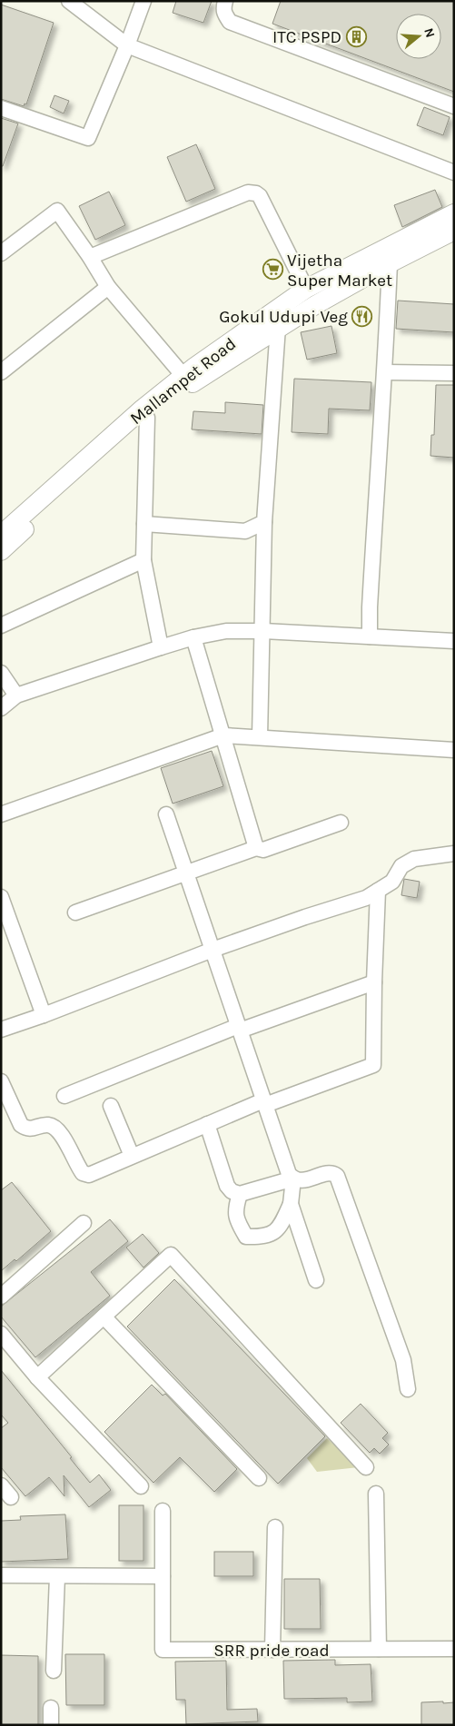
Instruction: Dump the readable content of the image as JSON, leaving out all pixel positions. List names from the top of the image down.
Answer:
{
  "streets": {
    "main road": ["Mallampet Road"],
    "street": ["SRR pride road"]
  },
  "places": {
    "building": ["ITC PSPD"],
    "supermarket": ["Vijetha Super Market"],
    "restaurant": ["Gokul Udupi Veg"]
  },
  "north": "right"
}
